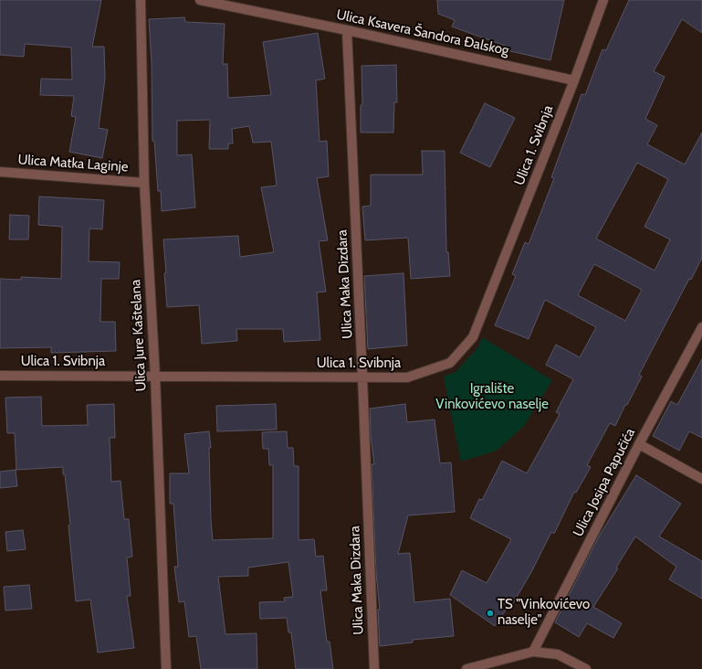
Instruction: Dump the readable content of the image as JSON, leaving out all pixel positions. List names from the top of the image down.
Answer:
{
  "streets": {
    "street": [
      "Ulica Ksavera Šandora Đalskog",
      "Ulica 1. Svibnja",
      "Ulica Matka Laginje",
      "Ulica Maka Dizdara",
      "Ulica Jure Kaštelana",
      "Ulica Josipa Papučića"
    ]
  },
  "crossings": [
    ["Ulica Ksavera Šandora Đalskog", "Ulica 1. Svibnja"],
    ["Ulica Ksavera Šandora Đalskog", "Ulica Maka Dizdara"],
    ["Ulica 1. Svibnja", "Ulica Maka Dizdara"],
    ["Ulica 1. Svibnja", "Ulica Jure Kaštelana"],
    ["Ulica Matka Laginje", "Ulica Jure Kaštelana"]
  ],
  "parks": ["Igralište Vinkovićevo naselje"],
  "places": ["TS \"Vinkovićevo naselje\""]
}
